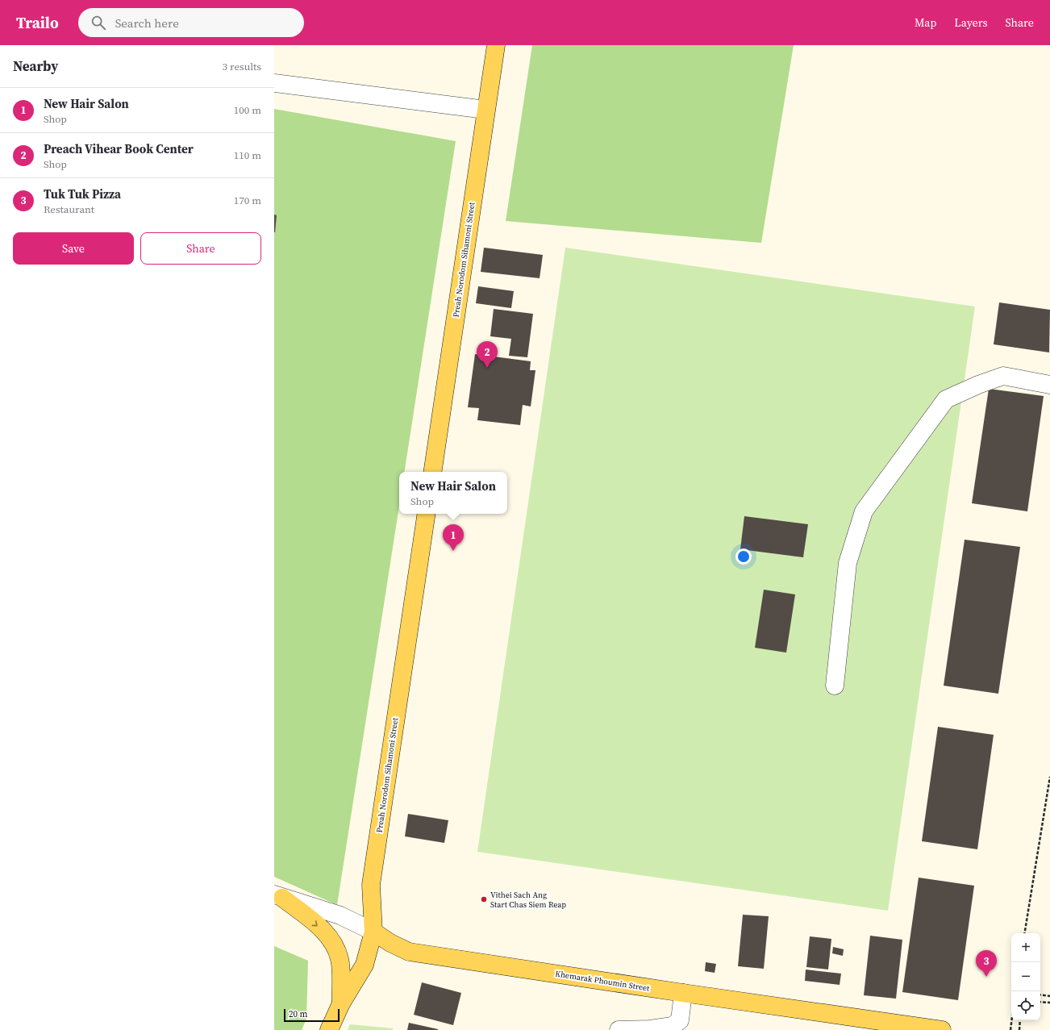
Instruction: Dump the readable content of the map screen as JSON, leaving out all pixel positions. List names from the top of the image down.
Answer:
{
  "streets": {
    "main road": ["Preah Norodom Sihamoni Street", "Khemarak Phoumin Street"]
  },
  "crossings": [
    ["Preah Norodom Sihamoni Street", "Khemarak Phoumin Street"]
  ],
  "places": ["Vithei Sach Ang Start Chas Siem Reap"],
  "scale_bar": "20 m",
  "page": {
    "header": "Trailo",
    "search": "Search here",
    "nav": ["Map", "Layers", "Share"],
    "heading": ["Nearby", "3 results"],
    "list": [
      {
        "mark": "1",
        "name": "New Hair Salon",
        "note": "Shop",
        "value": "100 m"
      },
      {
        "mark": "2",
        "name": "Preach Vihear Book Center",
        "note": "Shop",
        "value": "110 m"
      },
      {
        "mark": "3",
        "name": "Tuk Tuk Pizza",
        "note": "Restaurant",
        "value": "170 m"
      }
    ],
    "buttons": ["Save", "Share"],
    "pins": ["2", "1", "3"],
    "popup": ["New Hair Salon", "Shop"],
    "map_buttons": ["+", "−"],
    "scale": "20 m"
  }
}
